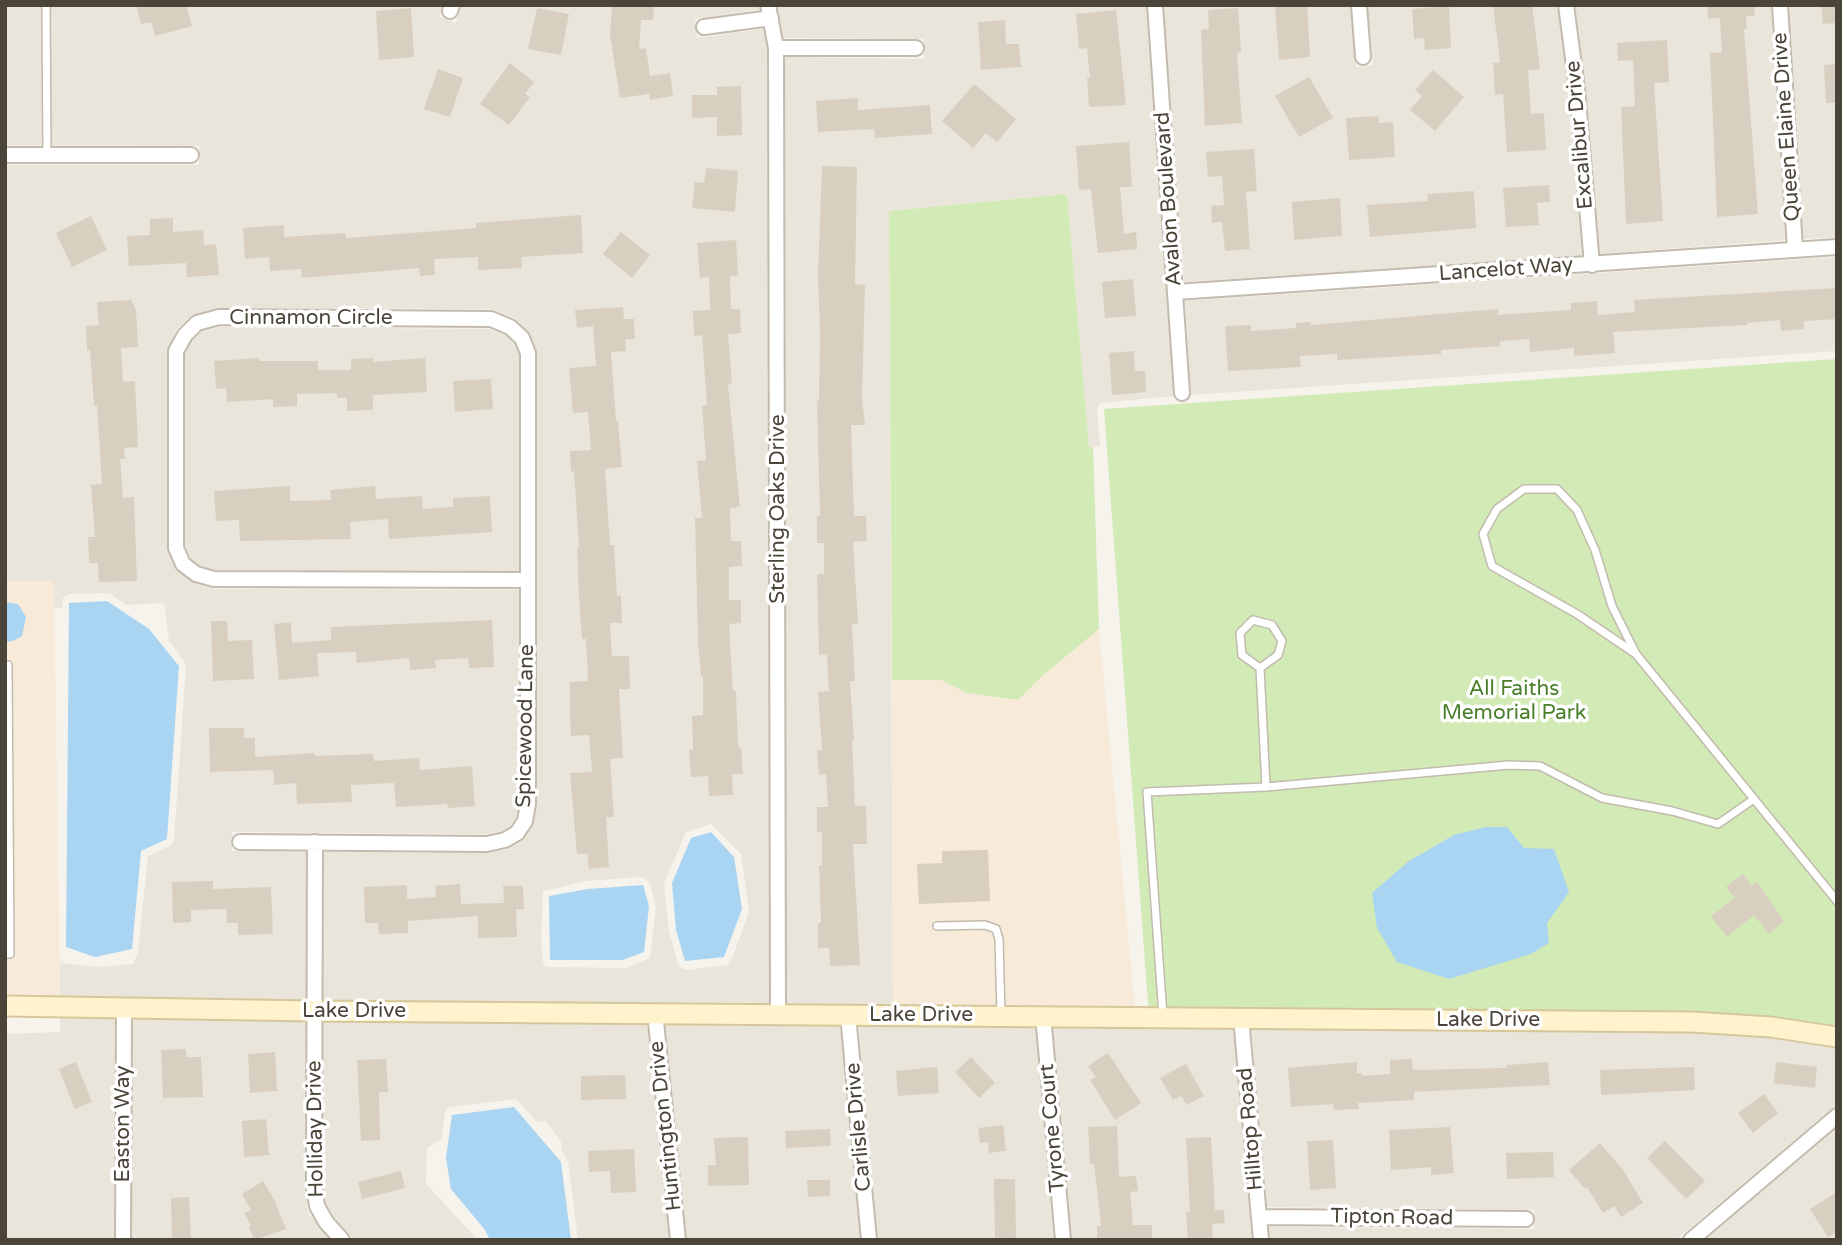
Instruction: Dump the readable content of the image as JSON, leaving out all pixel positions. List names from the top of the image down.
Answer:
{
  "streets": {
    "street": [
      "Queen Elaine Drive",
      "Excalibur Drive",
      "Avalon Boulevard",
      "Lancelot Way",
      "Cinnamon Circle",
      "Sterling Oaks Drive",
      "Spicewood Lane",
      "Lake Drive",
      "Easton Way",
      "Huntington Drive",
      "Carlisle Drive",
      "Tyrone Court",
      "Holliday Drive",
      "Hilltop Road",
      "Tipton Road"
    ]
  },
  "crossings": [
    ["Queen Elaine Drive", "Lancelot Way"],
    ["Excalibur Drive", "Lancelot Way"],
    ["Avalon Boulevard", "Lancelot Way"],
    ["Cinnamon Circle", "Spicewood Lane"],
    ["Sterling Oaks Drive", "Lake Drive"],
    ["Lake Drive", "Easton Way"],
    ["Lake Drive", "Huntington Drive"],
    ["Lake Drive", "Carlisle Drive"],
    ["Lake Drive", "Tyrone Court"],
    ["Lake Drive", "Holliday Drive"],
    ["Lake Drive", "Hilltop Road"],
    ["Hilltop Road", "Tipton Road"]
  ],
  "parks": ["All Faiths Memorial Park"]
}
